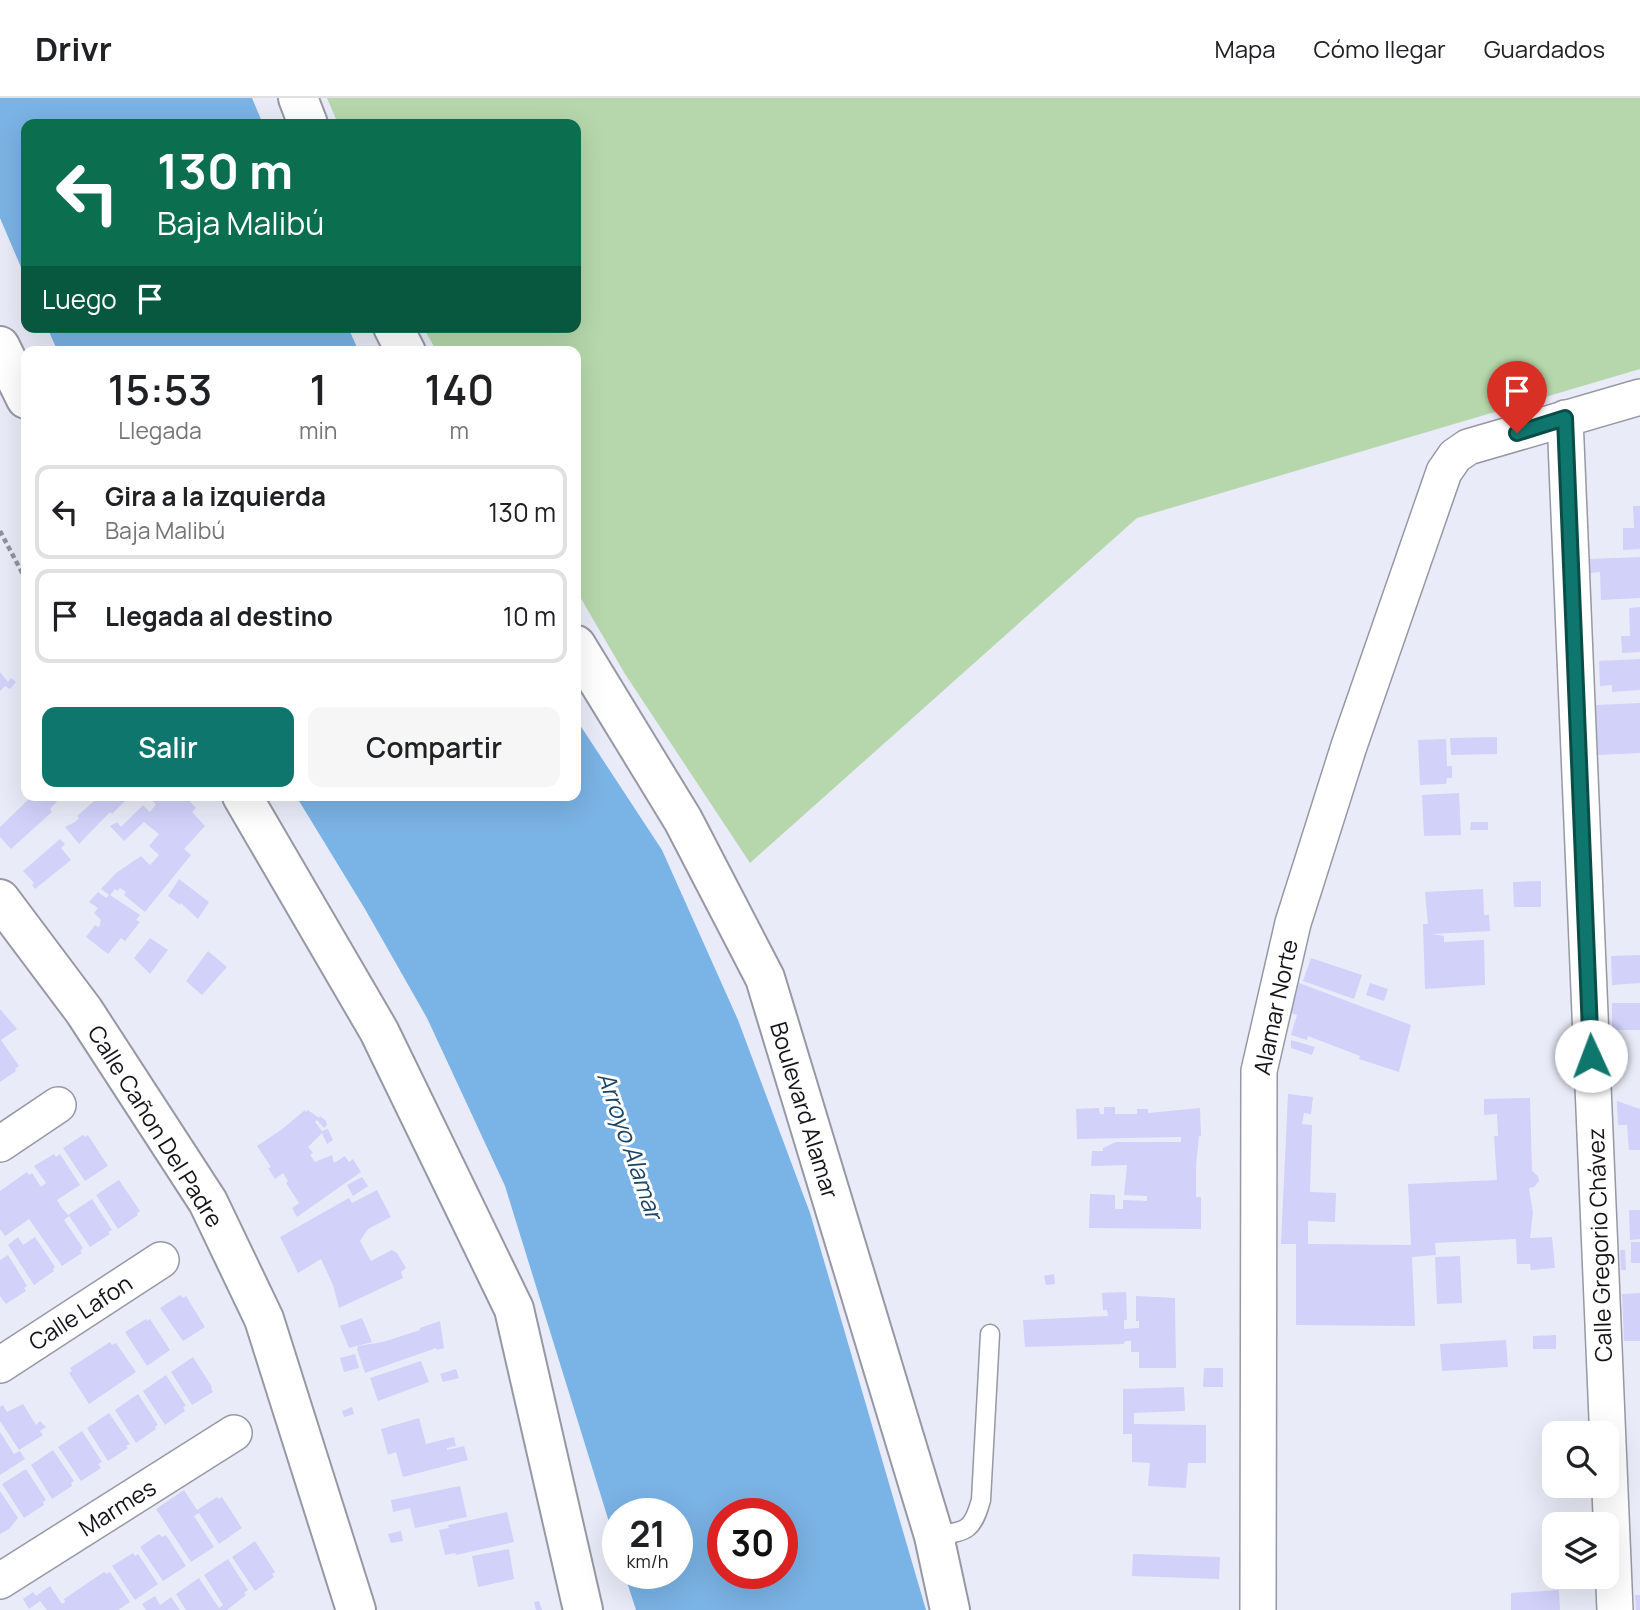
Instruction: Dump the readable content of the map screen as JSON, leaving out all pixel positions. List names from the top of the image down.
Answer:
{
  "streets": {
    "main road": ["Boulevard Alamar", "Calle Cañon Del Padre"],
    "street": [
      "Alamar Norte",
      "Calle Gregorio Chávez",
      "Calle Lafon",
      "Marmes"
    ]
  },
  "crossings": [
    ["Alamar Norte", "Calle Gregorio Chávez"]
  ],
  "water": ["Arroyo Alamar"],
  "page": {
    "header": "Drivr",
    "nav": ["Mapa", "Cómo llegar", "Guardados"],
    "turn": ["130 m", "Baja Malibú"],
    "then": "Luego",
    "eta": [
      "15:53",
      "Llegada",
      "1",
      "min",
      "140",
      "m"
    ],
    "list": [
      {
        "name": "Gira a la izquierda",
        "note": "Baja Malibú",
        "value": "130 m"
      },
      {
        "name": "Llegada al destino",
        "value": "10 m"
      }
    ],
    "buttons": ["Salir", "Compartir"],
    "speed": "21 km/h",
    "limit": "30"
  }
}
